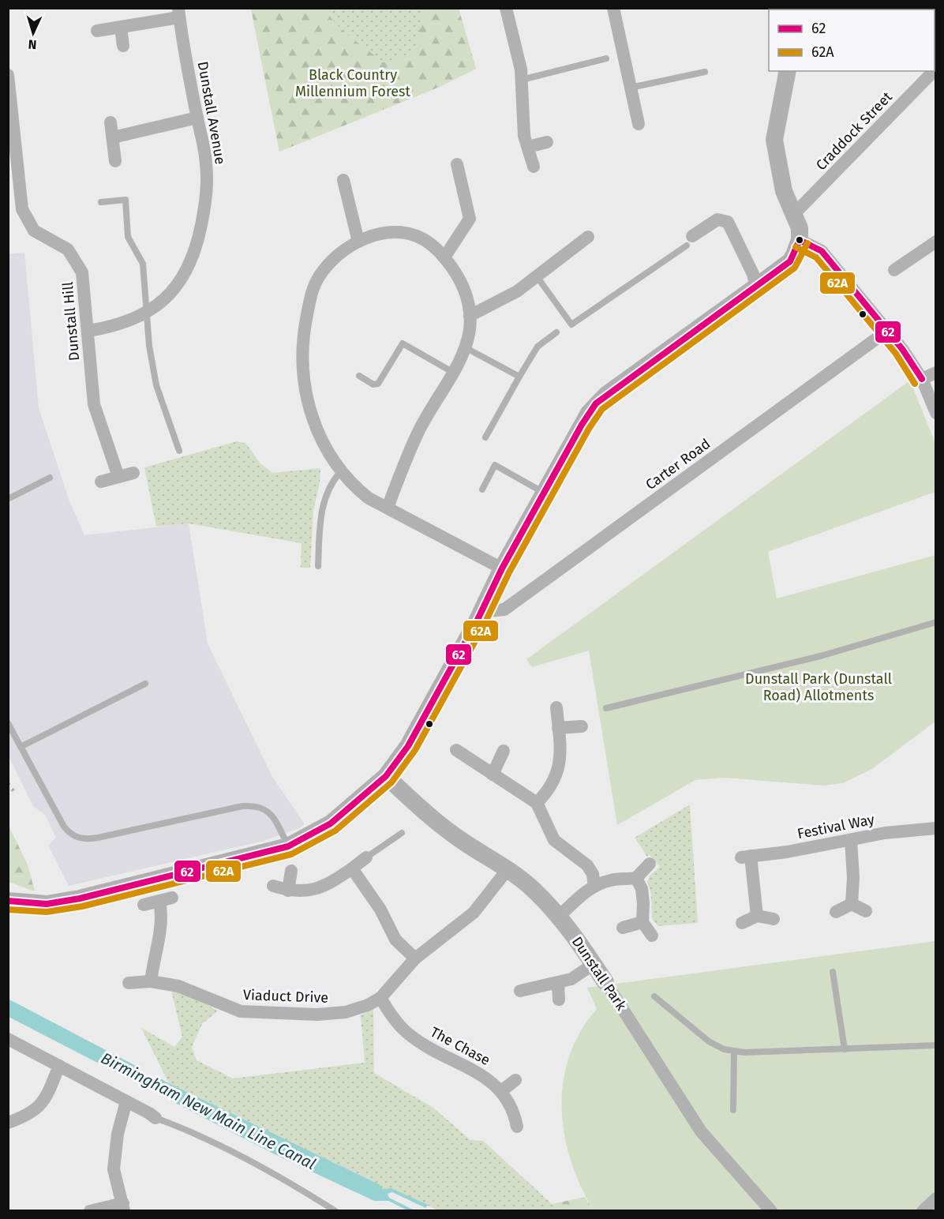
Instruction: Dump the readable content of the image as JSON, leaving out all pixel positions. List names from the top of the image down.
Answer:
{
  "streets": {
    "street": [
      "Dunstall Avenue",
      "Craddock Street",
      "Dunstall Hill",
      "Carter Road",
      "Festival Way",
      "Dunstall Park",
      "Viaduct Drive",
      "The Chase"
    ]
  },
  "crossings": [
    ["Dunstall Avenue", "Dunstall Hill"],
    ["Dunstall Park", "Viaduct Drive"],
    ["Viaduct Drive", "The Chase"]
  ],
  "water": ["Birmingham New Main Line Canal"],
  "parks": ["Black Country Millennium Forest", "Dunstall Park (Dunstall Road) Allotments"],
  "lines": ["transit line 62", "transit line 62A"],
  "legend": ["62", "62A"],
  "north": "bottom"
}
